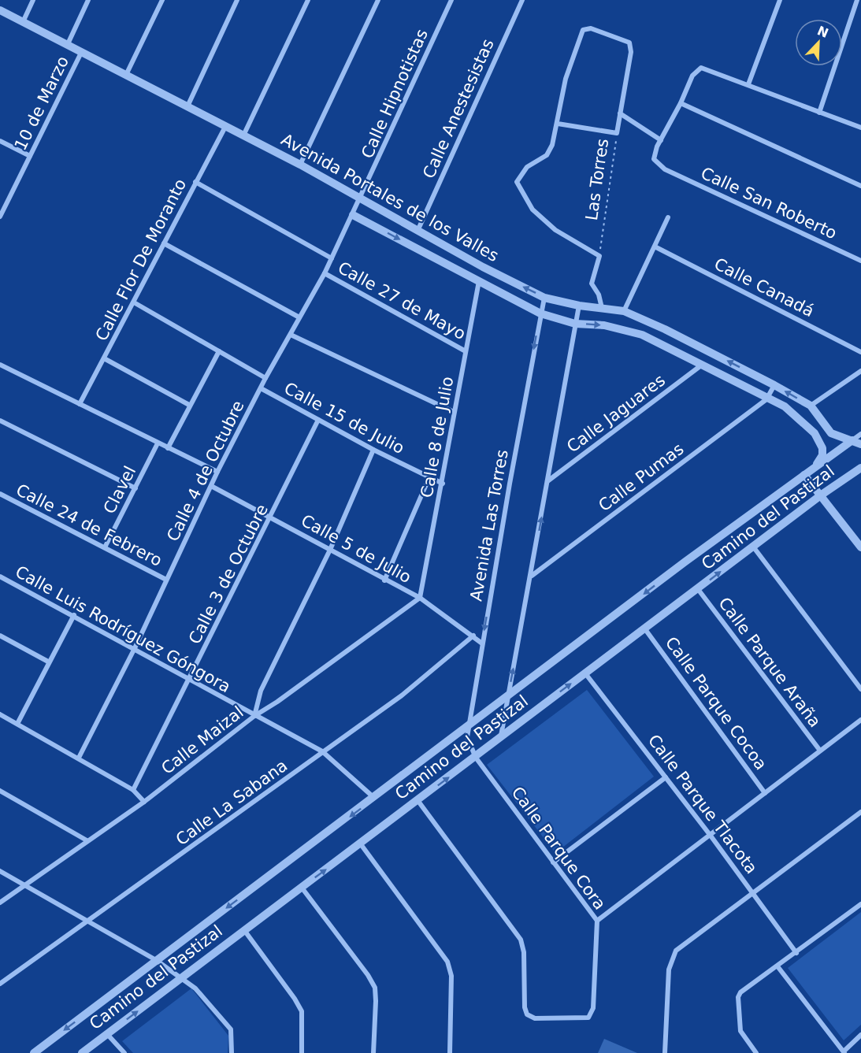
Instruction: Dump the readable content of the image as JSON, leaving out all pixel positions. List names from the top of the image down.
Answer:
{
  "streets": {
    "street": [
      "Calle Hipnotistas",
      "10 de Marzo",
      "Calle Anestesistas",
      "Las Torres",
      "Avenida Portales de los Valles",
      "Calle San Roberto",
      "Calle Flor De Moranto",
      "Calle Canadá",
      "Calle 27 de Mayo",
      "Calle Jaguares",
      "Calle 15 de Julio",
      "Calle 8 de Julio",
      "Calle 4 de Octubre",
      "Calle Pumas",
      "Clavel",
      "Camino del Pastizal",
      "Calle 24 de Febrero",
      "Avenida Las Torres",
      "Calle 5 de Julio",
      "Calle 3 de Octubre",
      "Calle Luis Rodríguez Góngora",
      "Calle Parque Araña",
      "Calle Parque Cocoa",
      "Calle Maizal",
      "Calle La Sabana",
      "Calle Parque Tlacota",
      "Calle Parque Cora"
    ]
  },
  "crossings": [
    ["Calle Hipnotistas", "Avenida Portales de los Valles"],
    ["Calle Hipnotistas", "Calle 4 de Octubre"],
    ["10 de Marzo", "Avenida Portales de los Valles"],
    ["Calle Anestesistas", "Avenida Portales de los Valles"],
    ["Avenida Portales de los Valles", "Calle Flor De Moranto"],
    ["Avenida Portales de los Valles", "Calle Jaguares"],
    ["Avenida Portales de los Valles", "Calle 8 de Julio"],
    ["Avenida Portales de los Valles", "Calle 4 de Octubre"],
    ["Avenida Portales de los Valles", "Calle Pumas"],
    ["Avenida Portales de los Valles", "Camino del Pastizal"],
    ["Avenida Portales de los Valles", "Avenida Las Torres"],
    ["Calle Flor De Moranto", "Calle 27 de Mayo"],
    ["Calle Flor De Moranto", "Calle 15 de Julio"],
    ["Calle 27 de Mayo", "Calle 8 de Julio"],
    ["Calle 27 de Mayo", "Calle 4 de Octubre"],
    ["Calle 15 de Julio", "Calle 8 de Julio"],
    ["Calle 15 de Julio", "Calle 4 de Octubre"],
    ["Calle 15 de Julio", "Calle 3 de Octubre"],
    ["Calle 8 de Julio", "Calle 5 de Julio"],
    ["Calle 8 de Julio", "Calle Maizal"],
    ["Calle 4 de Octubre", "Calle 24 de Febrero"],
    ["Calle 4 de Octubre", "Calle 5 de Julio"],
    ["Calle 4 de Octubre", "Calle Luis Rodríguez Góngora"],
    ["Clavel", "Calle 24 de Febrero"],
    ["Camino del Pastizal", "Avenida Las Torres"],
    ["Camino del Pastizal", "Calle Luis Rodríguez Góngora"],
    ["Camino del Pastizal", "Calle Parque Araña"],
    ["Camino del Pastizal", "Calle Parque Cocoa"],
    ["Camino del Pastizal", "Calle Parque Tlacota"],
    ["Camino del Pastizal", "Calle Parque Cora"],
    ["Avenida Las Torres", "Calle 5 de Julio"],
    ["Avenida Las Torres", "Calle Parque Cora"],
    ["Calle 5 de Julio", "Calle 3 de Octubre"],
    ["Calle 5 de Julio", "Calle Maizal"],
    ["Calle 5 de Julio", "Calle La Sabana"],
    ["Calle 3 de Octubre", "Calle Luis Rodríguez Góngora"],
    ["Calle Luis Rodríguez Góngora", "Calle Maizal"],
    ["Calle Luis Rodríguez Góngora", "Calle La Sabana"]
  ],
  "north": "top right"
}
